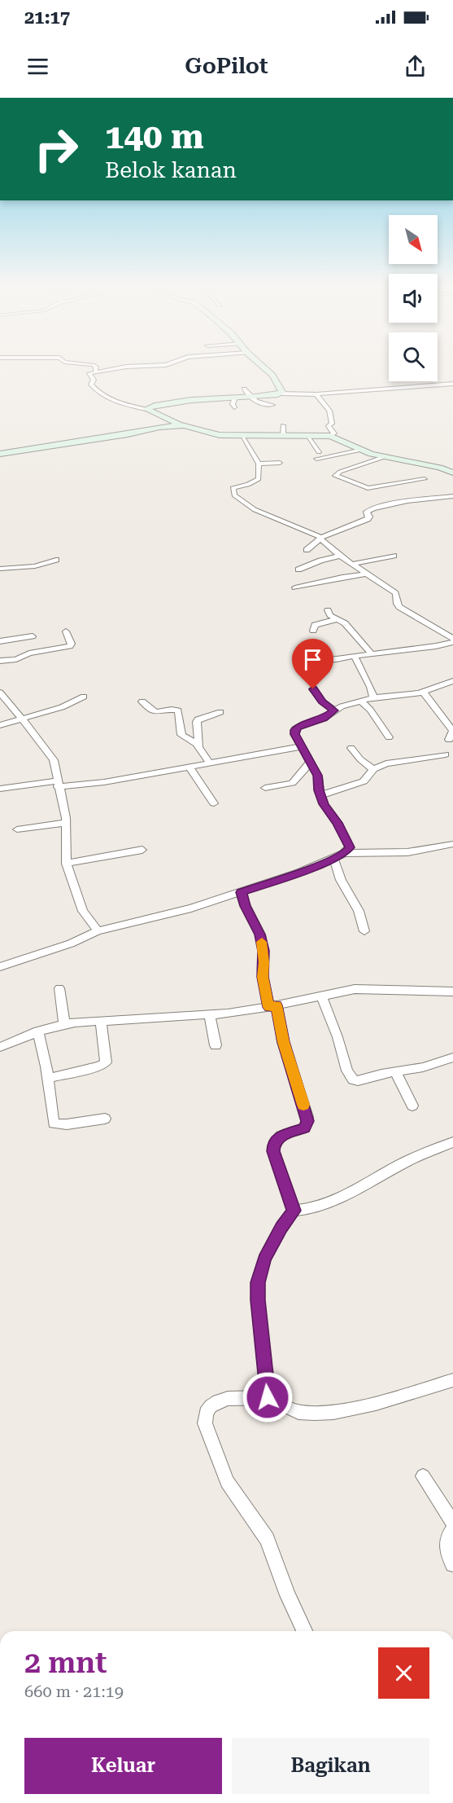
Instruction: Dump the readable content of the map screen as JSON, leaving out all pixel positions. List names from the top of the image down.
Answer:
{
  "north": "bottom right",
  "page": {
    "status": "21:17",
    "header": "GoPilot",
    "turn": ["140 m", "Belok kanan"],
    "heading": ["2 mnt", "660 m · 21:19"],
    "buttons": ["Keluar", "Bagikan"]
  }
}
